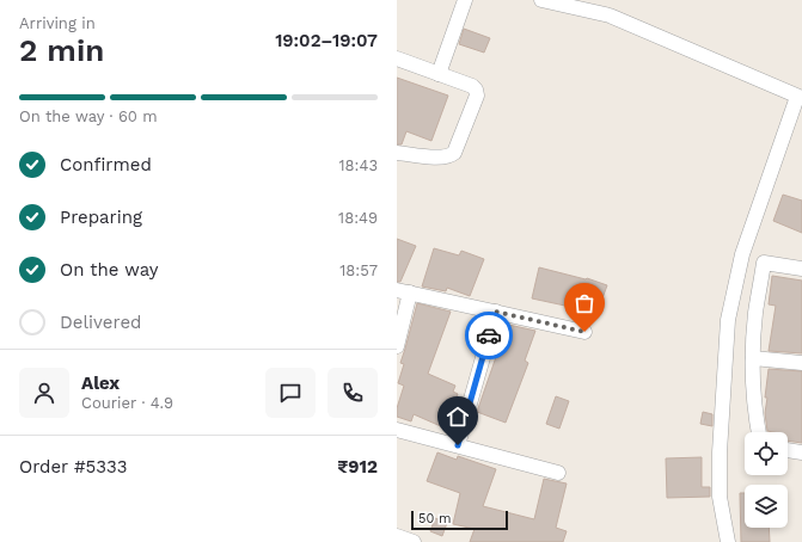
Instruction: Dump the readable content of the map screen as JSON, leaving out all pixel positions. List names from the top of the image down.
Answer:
{
  "scale_bar": "50 m",
  "page": {
    "heading": ["2 min", "Arriving in", "19:02–19:07"],
    "panel": [
      "Alex",
      "Courier · 4.9",
      "Order #5333",
      "₹912"
    ],
    "bar": "On the way · 60 m",
    "list": [
      ["Confirmed", "18:43"],
      ["Preparing", "18:49"],
      ["On the way", "18:57"],
      "Delivered"
    ],
    "scale": "50 m"
  }
}
